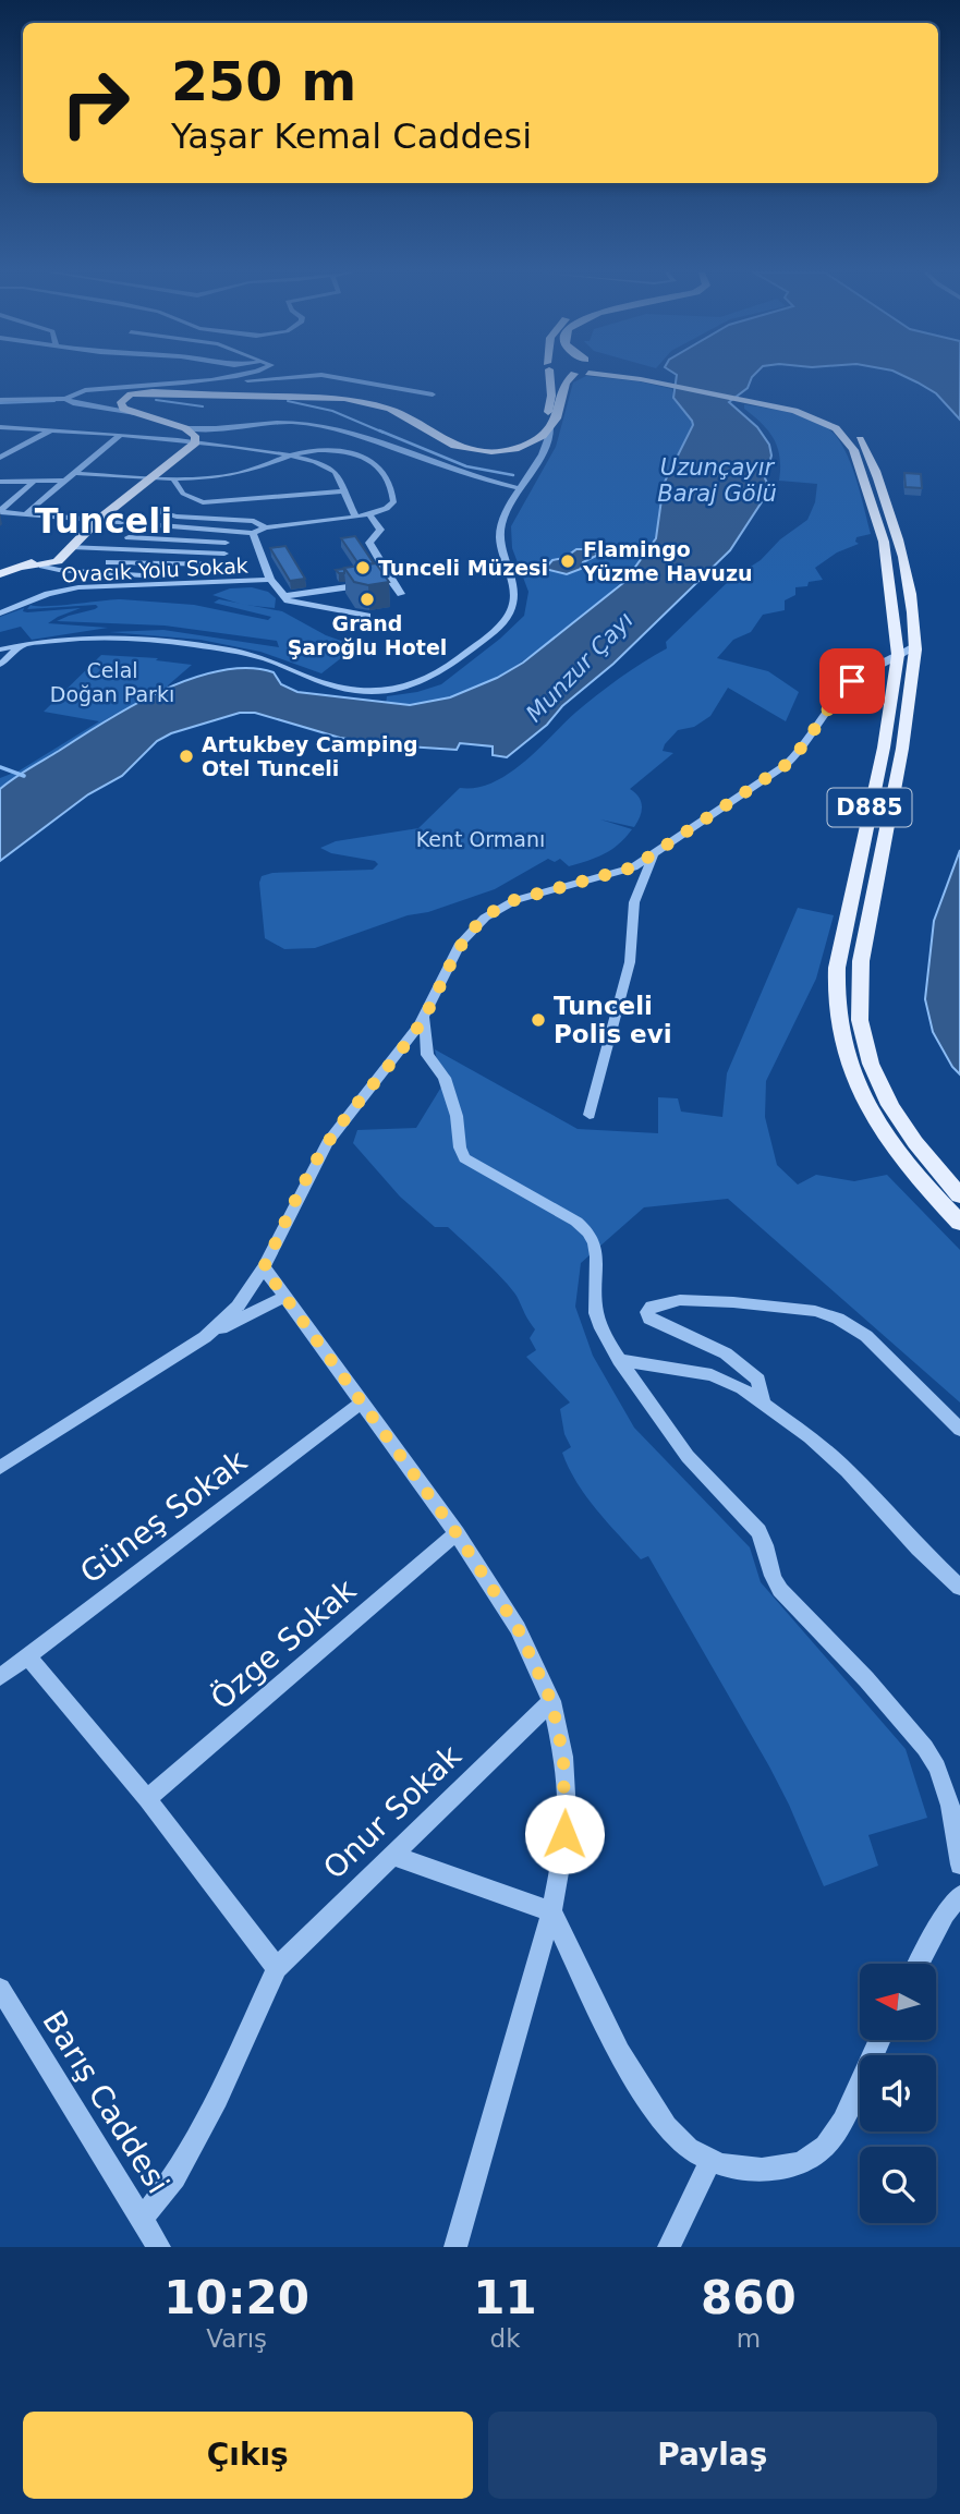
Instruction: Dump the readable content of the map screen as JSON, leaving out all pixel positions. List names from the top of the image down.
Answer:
{
  "streets": {
    "main road": ["D885"],
    "street": [
      "Ovacık Yolu Sokak",
      "Güneş Sokak",
      "Özge Sokak",
      "Onur Sokak",
      "Barış Caddesi"
    ]
  },
  "districts": ["Tunceli"],
  "water": ["Uzunçayır Baraj Gölü", "Munzur Çayı"],
  "parks": ["Celal Doğan Parkı", "Kent Ormanı"],
  "places": [
    "Flamingo Yüzme Havuzu",
    "Tunceli Müzesi",
    "Grand Şaroğlu Hotel",
    "Artukbey Camping Otel Tunceli",
    "Tunceli Polis evi"
  ],
  "north": "left",
  "page": {
    "turn": ["250 m", "Yaşar Kemal Caddesi"],
    "eta": [
      "10:20",
      "Varış",
      "11",
      "dk",
      "860",
      "m"
    ],
    "buttons": ["Çıkış", "Paylaş"]
  }
}
